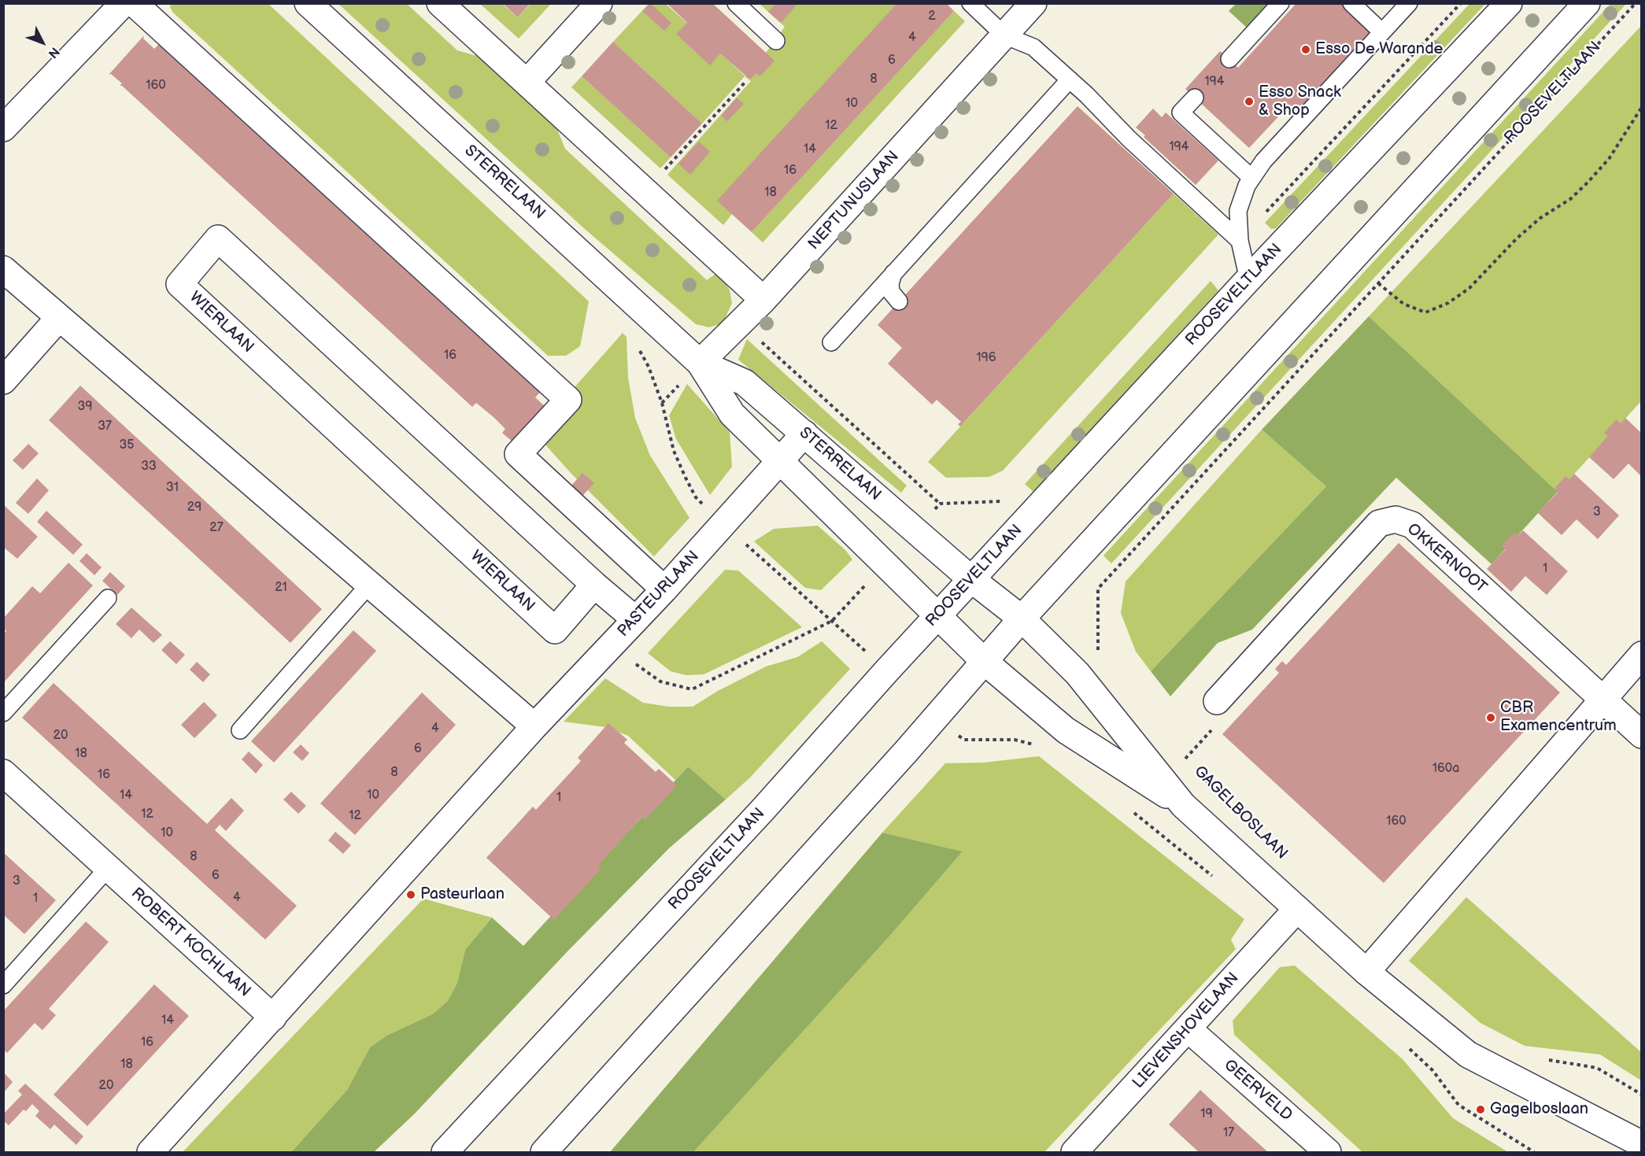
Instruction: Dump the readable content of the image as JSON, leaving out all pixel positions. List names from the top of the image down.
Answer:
{
  "streets": {
    "street": [
      "ROOSEVELTLAAN",
      "STERRELAAN",
      "NEPTUNUSLAAN",
      "WIERLAAN",
      "OKKERNOOT",
      "PASTEURLAAN",
      "GAGELBOSLAAN",
      "ROBERT KOCHLAAN",
      "LIEVENSHOVELAAN",
      "GEERVELD"
    ]
  },
  "crossings": [
    ["ROOSEVELTLAAN", "STERRELAAN"],
    ["ROOSEVELTLAAN", "GAGELBOSLAAN"],
    ["STERRELAAN", "NEPTUNUSLAAN"],
    ["STERRELAAN", "PASTEURLAAN"],
    ["STERRELAAN", "GAGELBOSLAAN"],
    ["WIERLAAN", "PASTEURLAAN"],
    ["PASTEURLAAN", "ROBERT KOCHLAAN"],
    ["GAGELBOSLAAN", "LIEVENSHOVELAAN"],
    ["LIEVENSHOVELAAN", "GEERVELD"]
  ],
  "places": [
    "Esso De Warande",
    "Esso Snack & Shop",
    "CBR Examencentrum",
    "Pasteurlaan",
    "Gagelboslaan"
  ],
  "house_numbers": [
    "2",
    "4",
    "6",
    "8",
    "194",
    "160",
    "10",
    "12",
    "194",
    "14",
    "16",
    "18",
    "16",
    "196",
    "39",
    "37",
    "35",
    "33",
    "31",
    "29",
    "3",
    "27",
    "1",
    "21",
    "4",
    "20",
    "6",
    "18",
    "160a",
    "8",
    "16",
    "14",
    "10",
    "1",
    "12",
    "12",
    "160",
    "10",
    "8",
    "6",
    "3",
    "4",
    "1",
    "14",
    "16",
    "18",
    "20",
    "19",
    "17"
  ],
  "north": "bottom right"
}
